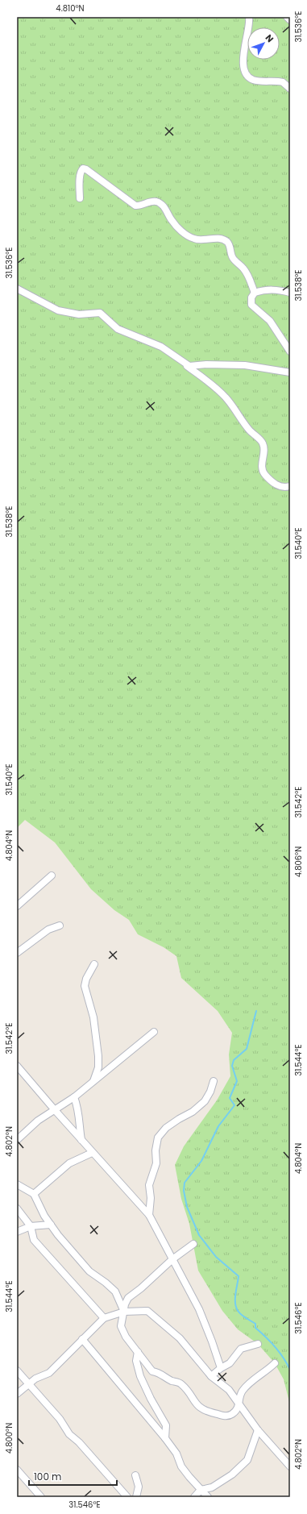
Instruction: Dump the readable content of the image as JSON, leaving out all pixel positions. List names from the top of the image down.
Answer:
{
  "scale_bar": "100 m",
  "north": "top right",
  "coordinates": [
    "4.810°N",
    "31.536°E",
    "31.538°E",
    "31.540°E",
    "31.542°E",
    "4.804°N",
    "4.806°N",
    "31.544°E",
    "4.802°N",
    "31.546°E",
    "4.800°N"
  ]
}
